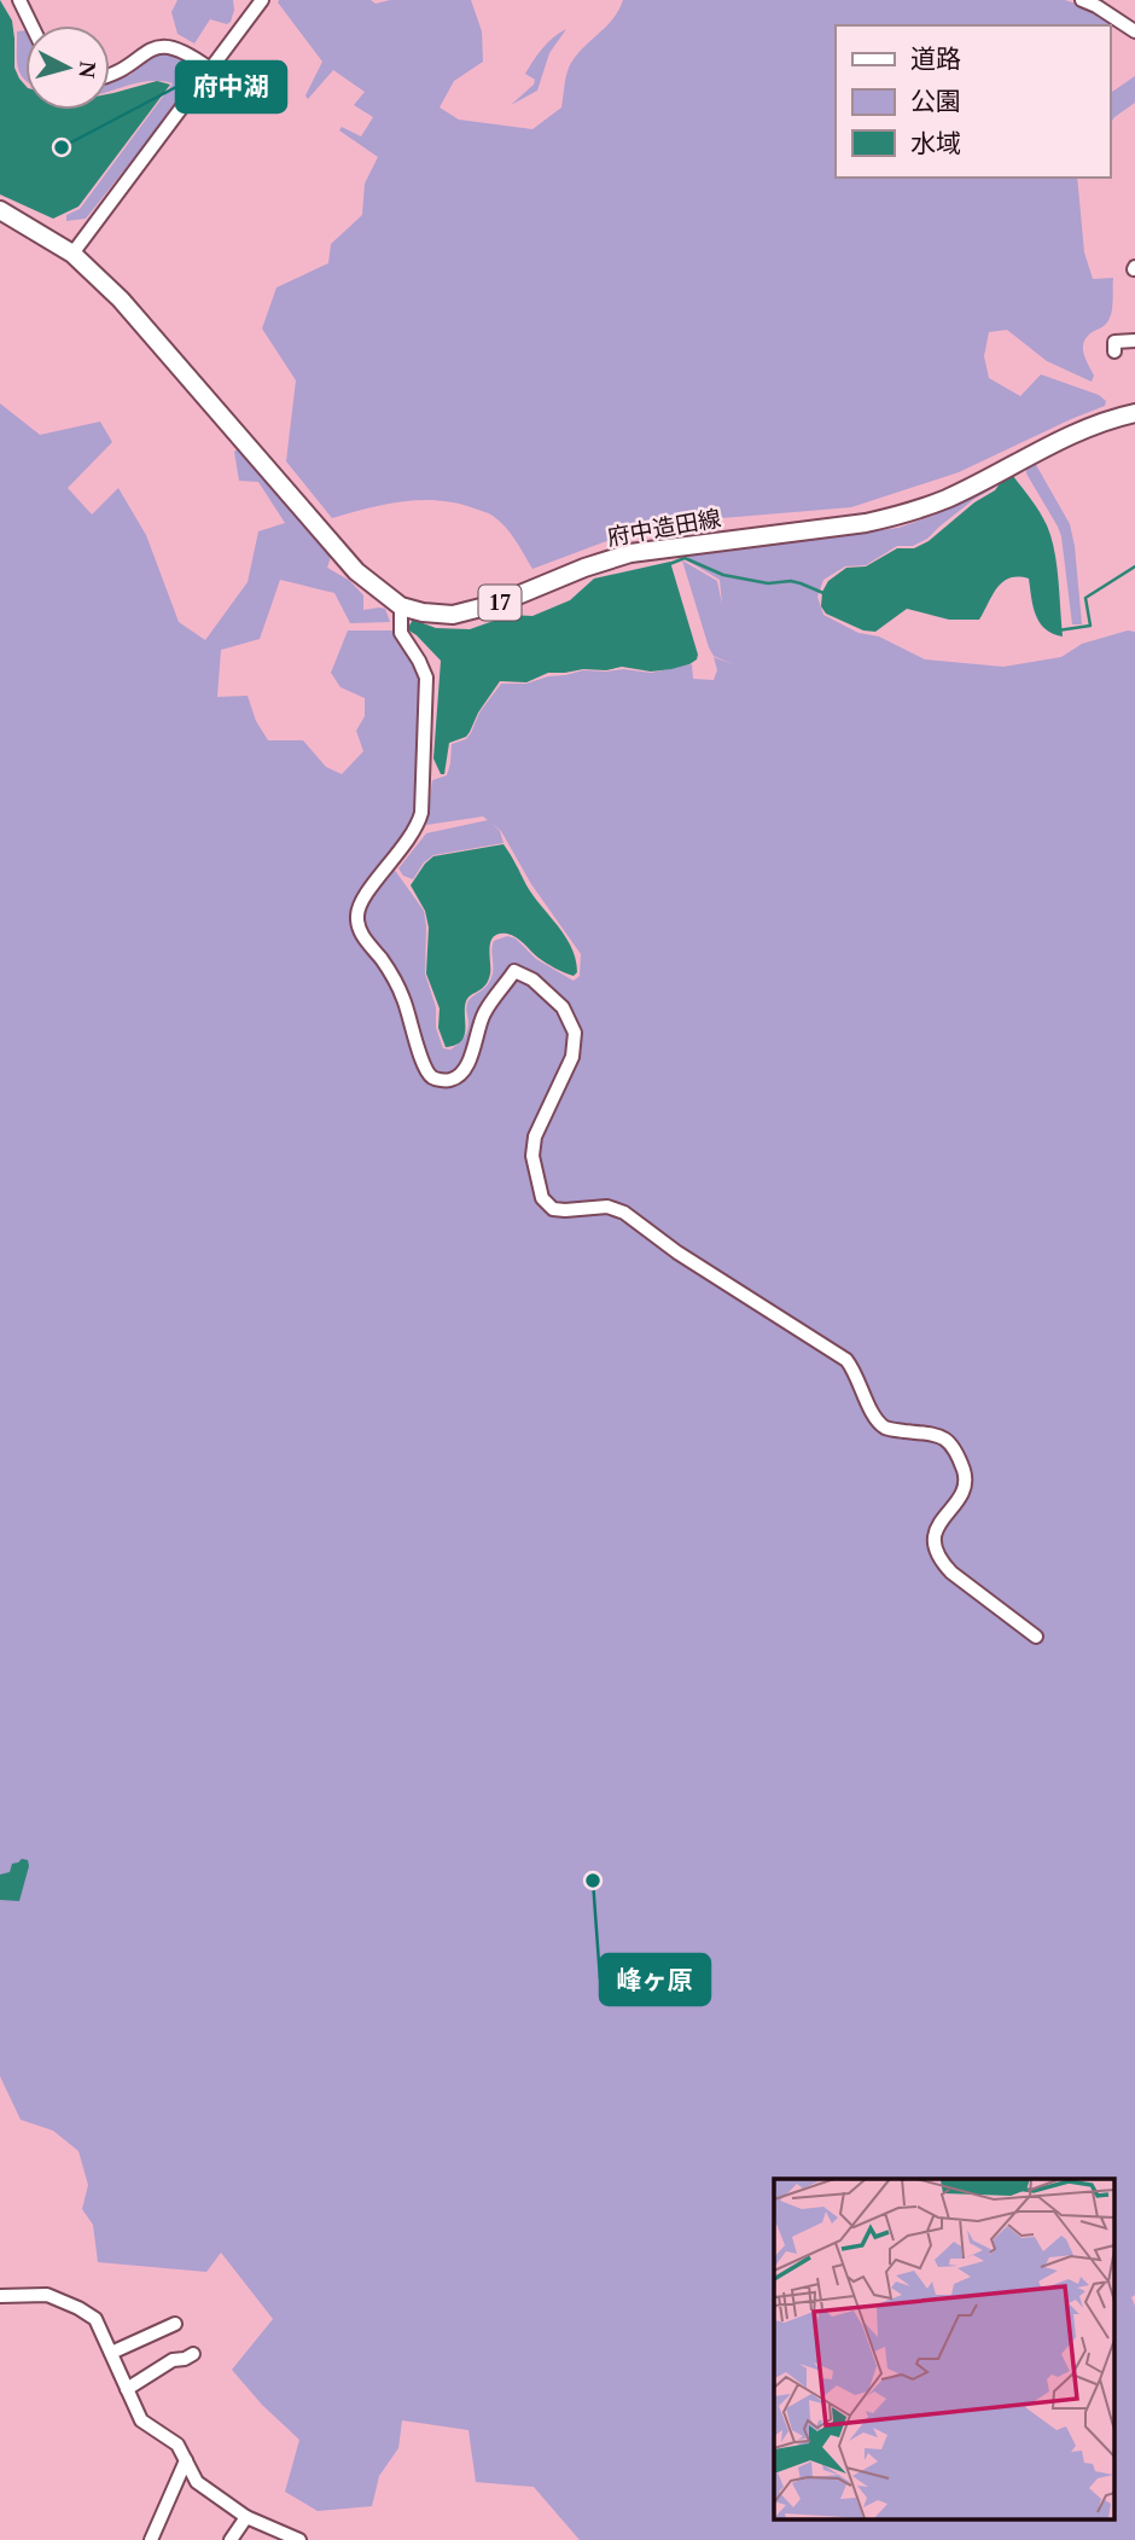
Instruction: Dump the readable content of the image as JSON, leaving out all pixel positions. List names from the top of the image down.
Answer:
{
  "streets": {
    "main road": ["府中造田線", "17"]
  },
  "places": ["府中湖", "峰ヶ原"],
  "legend": ["道路", "公園", "水域"],
  "north": "right"
}
